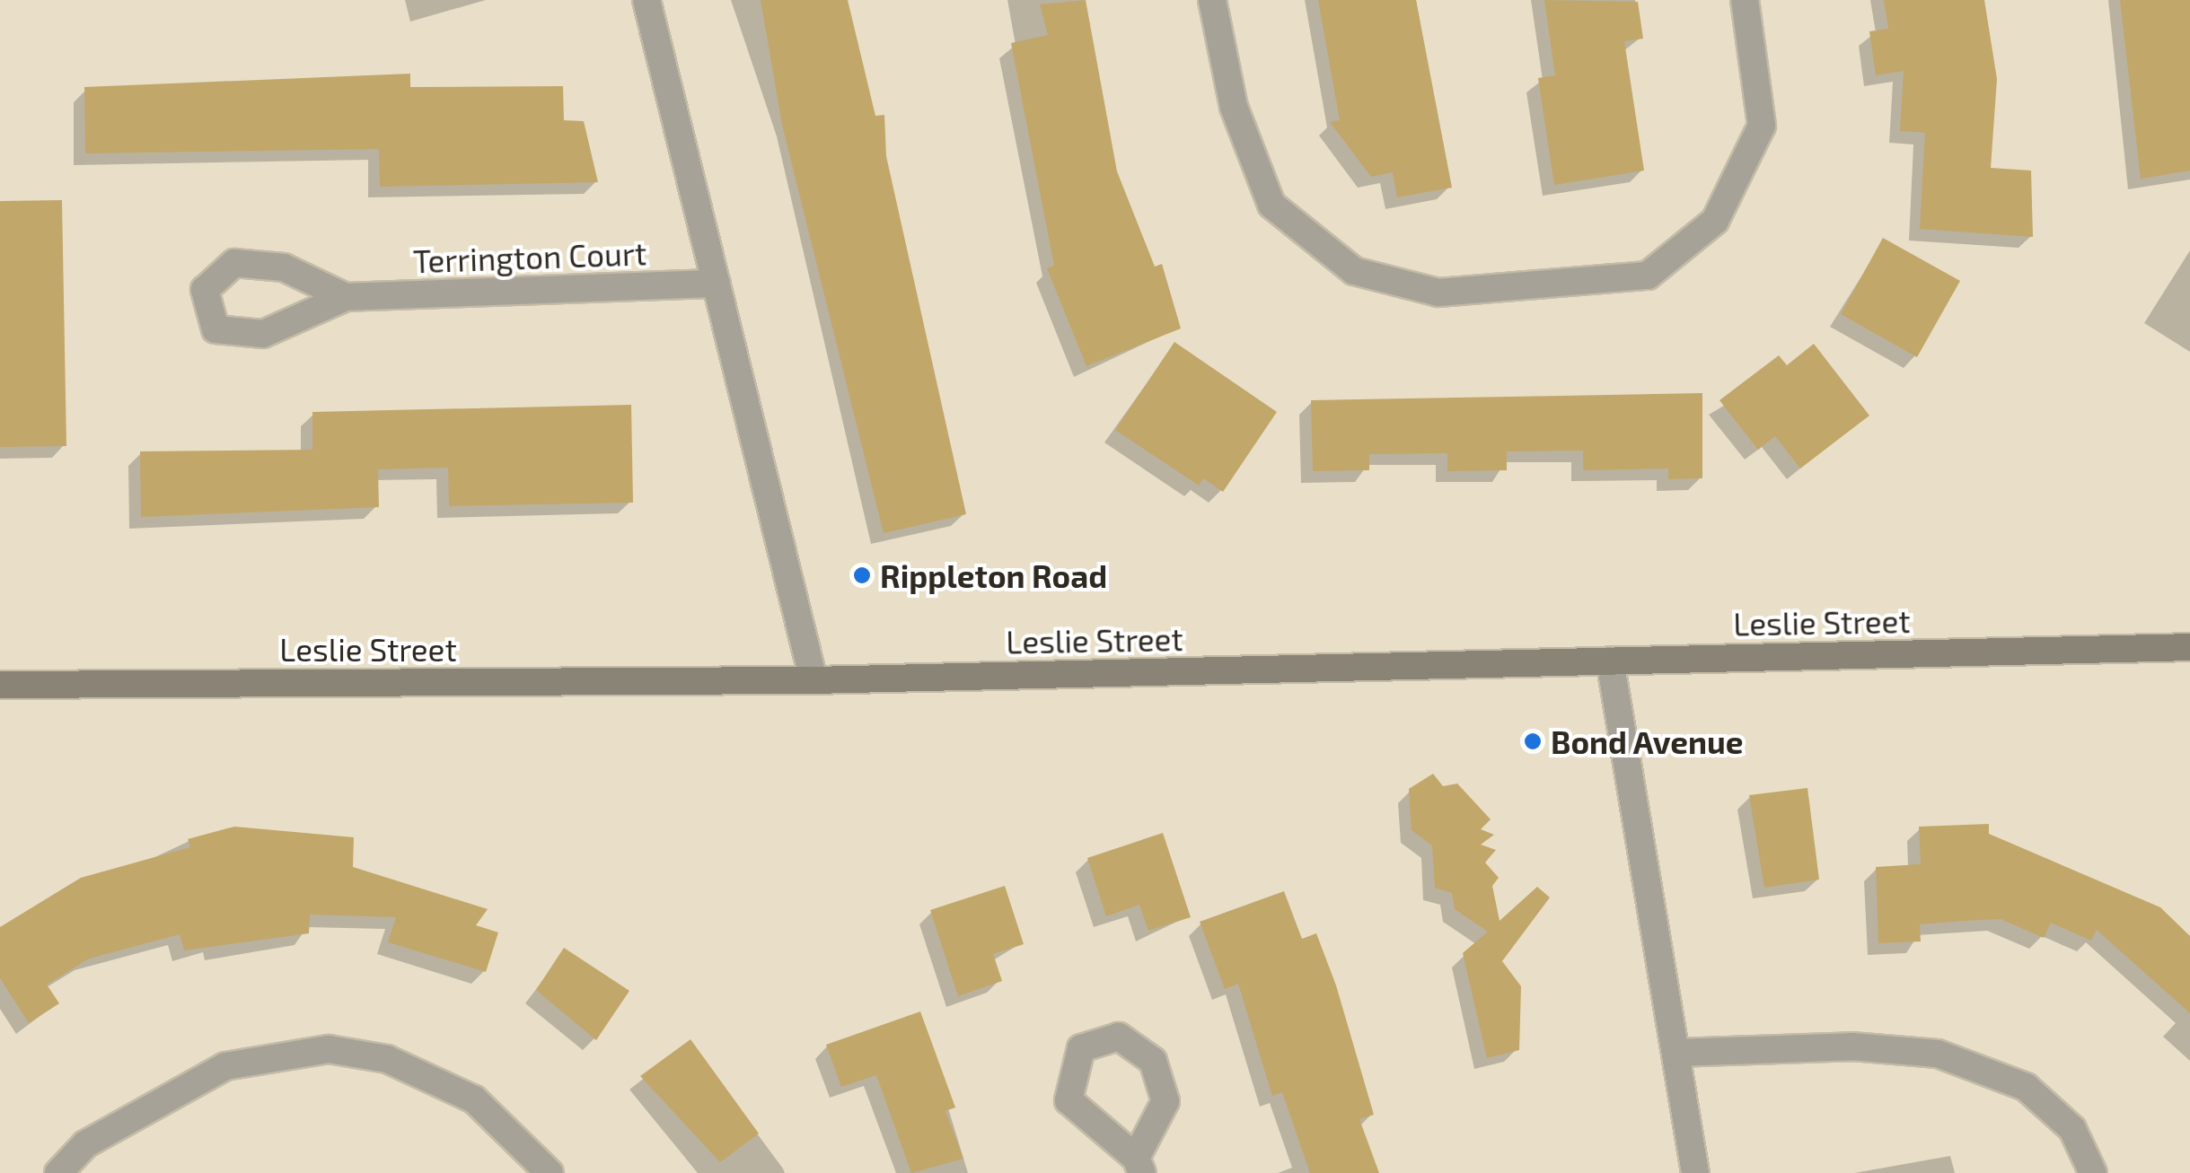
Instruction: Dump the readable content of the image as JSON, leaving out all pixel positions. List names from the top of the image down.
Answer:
{
  "streets": {
    "main road": ["Leslie Street"],
    "street": ["Terrington Court"]
  },
  "places": ["Rippleton Road", "Bond Avenue"]
}
